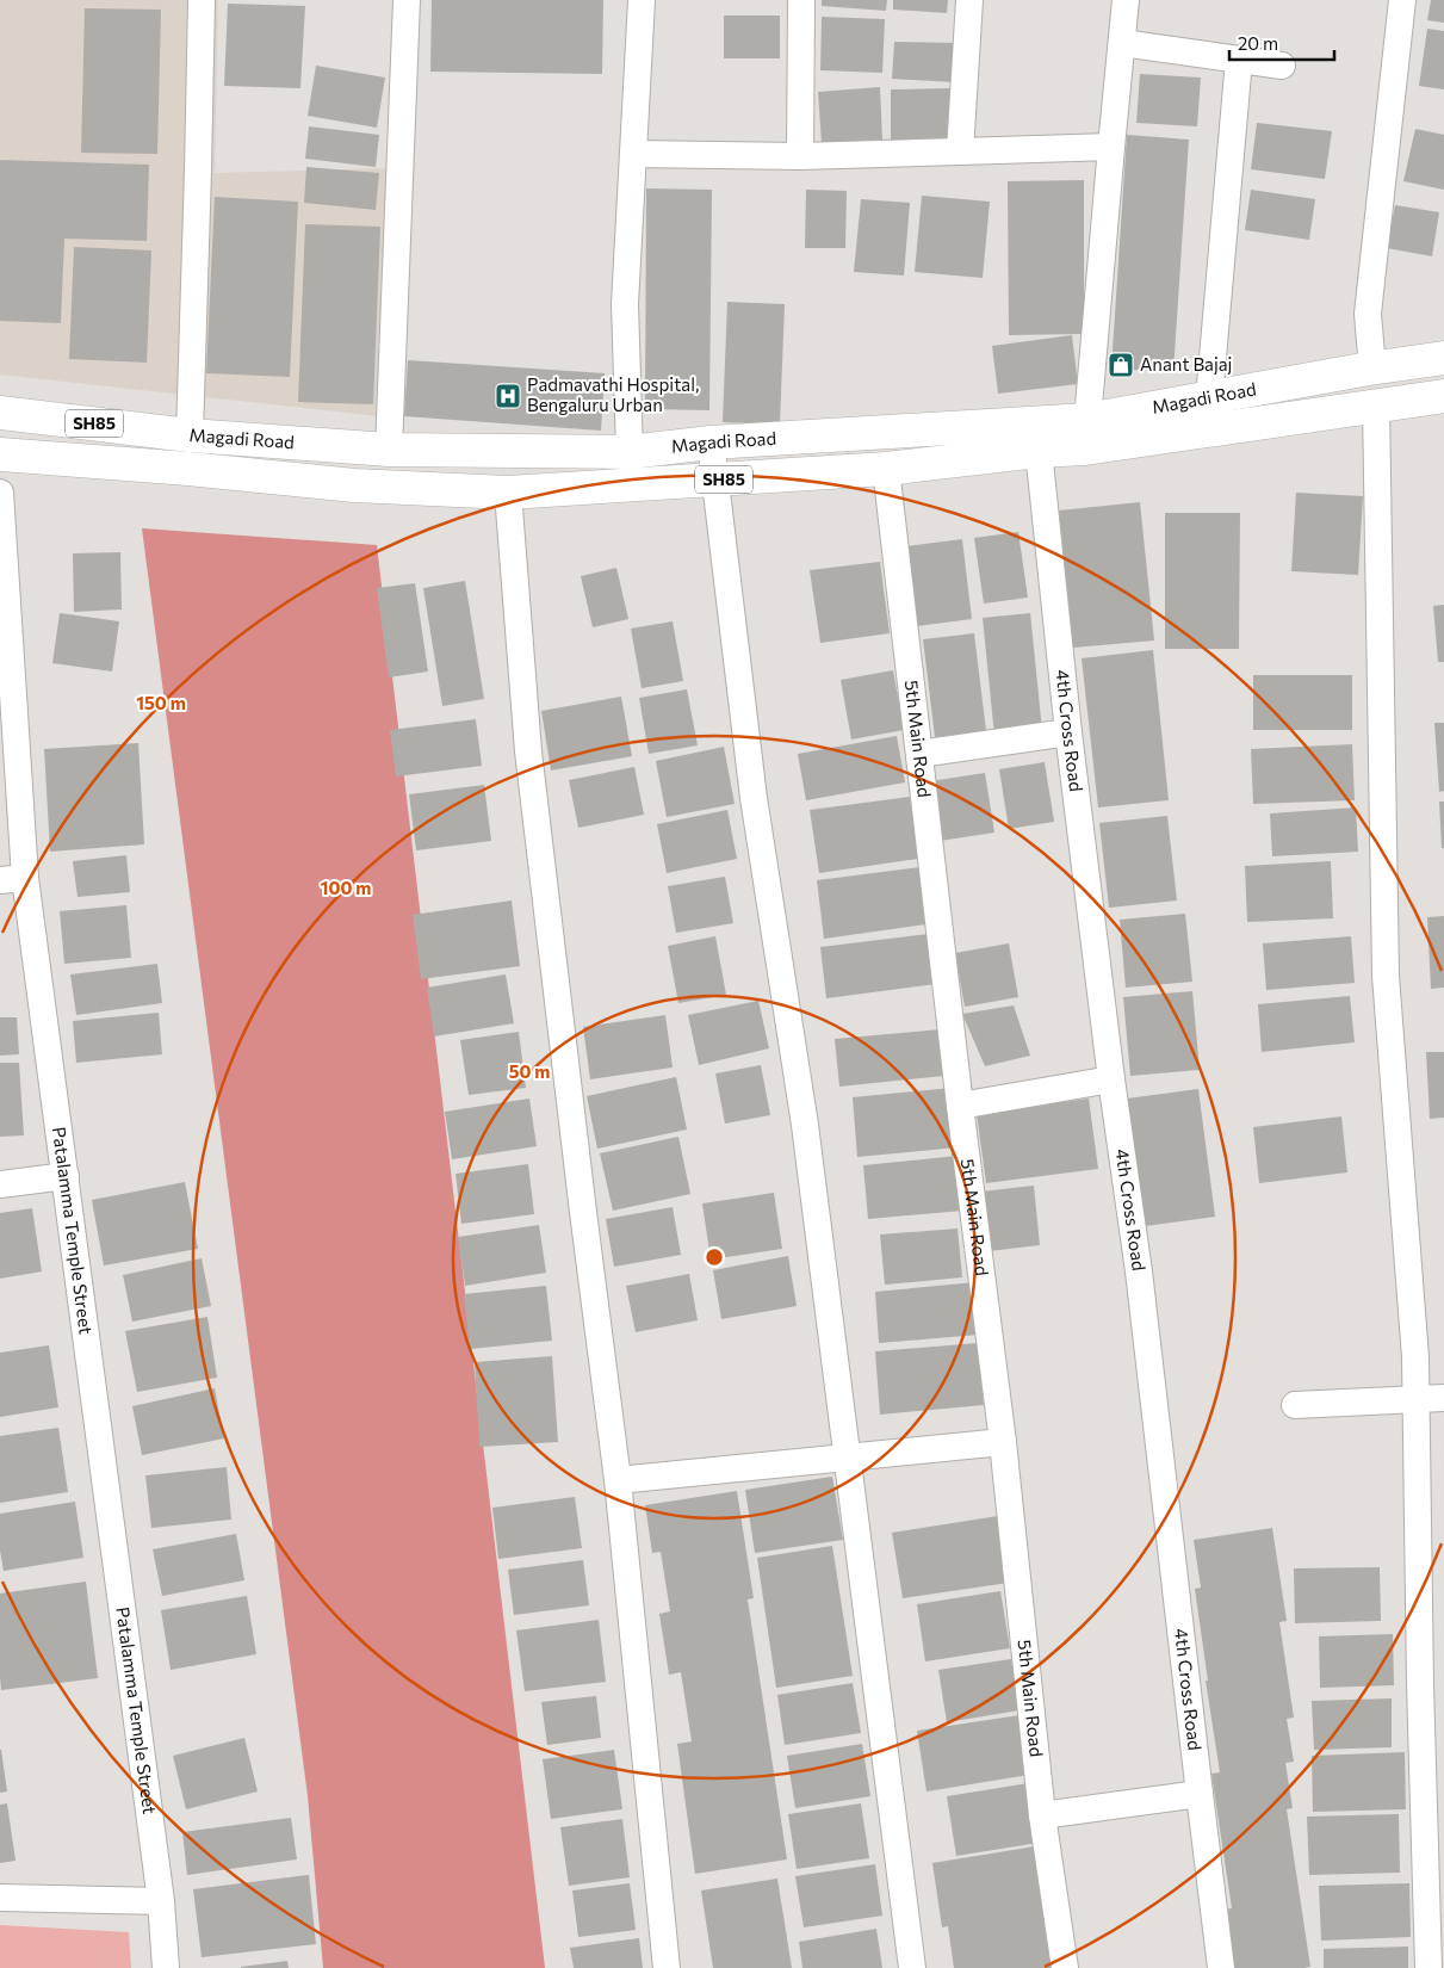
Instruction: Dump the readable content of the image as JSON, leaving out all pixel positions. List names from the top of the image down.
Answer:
{
  "streets": {
    "main road": ["Magadi Road", "SH85"],
    "street": ["4th Cross Road", "5th Main Road", "Patalamma Temple Street"]
  },
  "crossings": [
    ["Magadi Road", "4th Cross Road"],
    ["Magadi Road", "5th Main Road"]
  ],
  "places": {
    "shop": ["Anant Bajaj"],
    "hospital": ["Padmavathi Hospital, Bengaluru Urban"]
  },
  "scale_bar": "20 m",
  "rings": ["150 m", "100 m", "50 m"]
}
